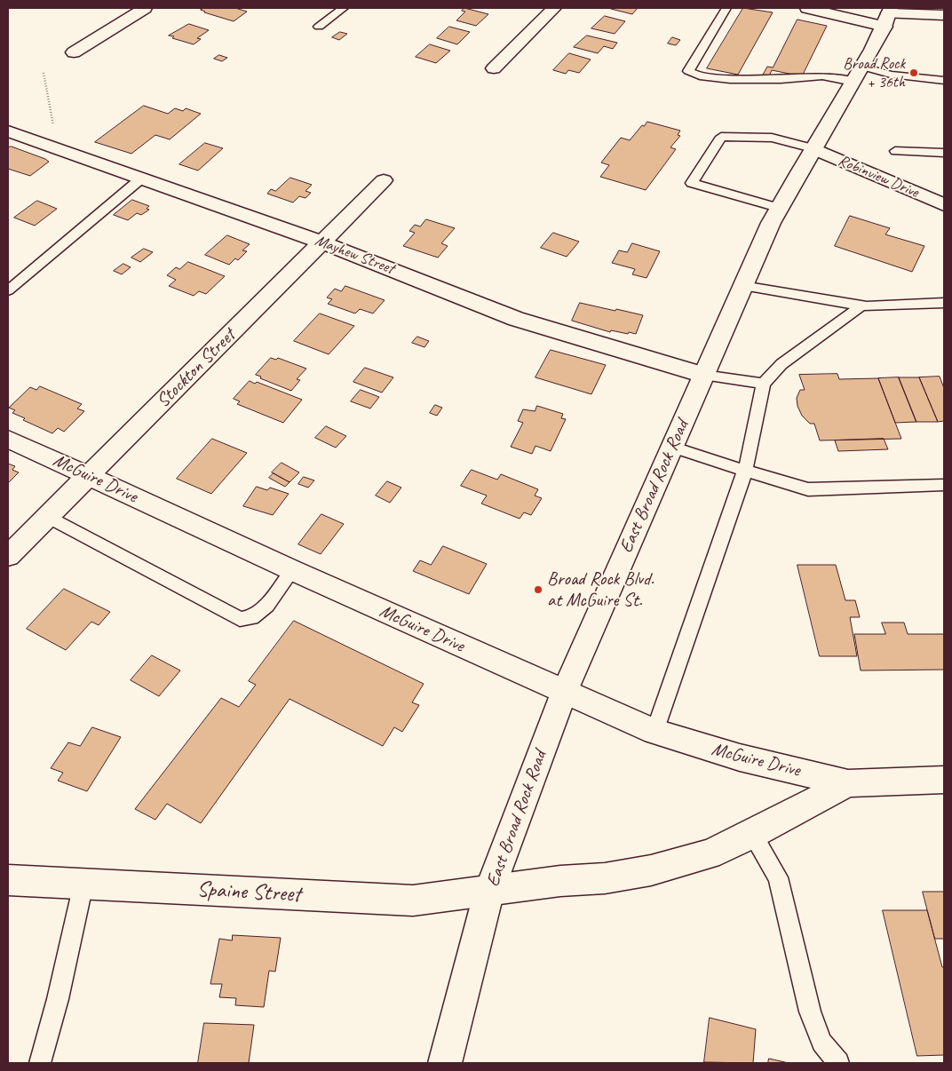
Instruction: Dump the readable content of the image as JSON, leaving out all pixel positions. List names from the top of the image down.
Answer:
{
  "streets": {
    "street": [
      "Robinview Drive",
      "Mayhew Street",
      "Stockton Street",
      "McGuire Drive",
      "East Broad Rock Road",
      "Spaine Street"
    ]
  },
  "crossings": [
    ["Robinview Drive", "East Broad Rock Road"],
    ["Mayhew Street", "Stockton Street"],
    ["Mayhew Street", "East Broad Rock Road"],
    ["Stockton Street", "McGuire Drive"],
    ["McGuire Drive", "East Broad Rock Road"],
    ["McGuire Drive", "Spaine Street"],
    ["East Broad Rock Road", "Spaine Street"]
  ],
  "places": ["Broad Rock + 36th", "Broad Rock Blvd. at McGuire St."]
}
